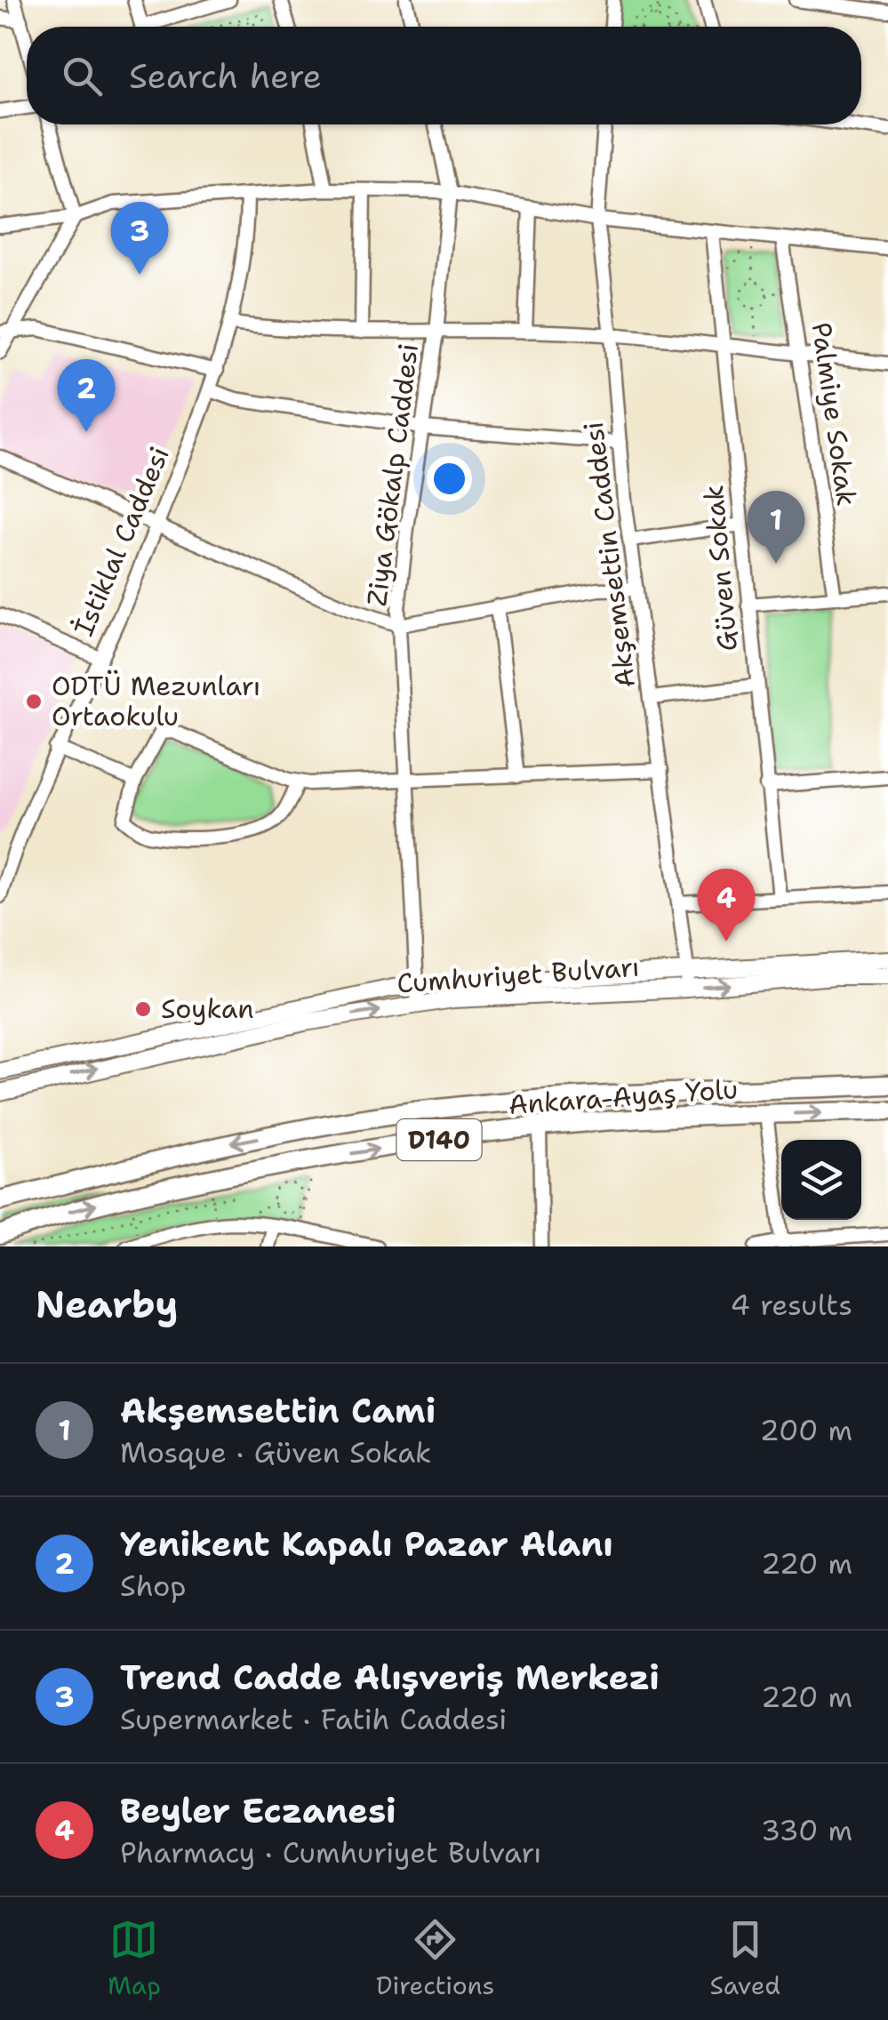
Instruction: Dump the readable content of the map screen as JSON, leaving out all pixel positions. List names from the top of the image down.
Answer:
{
  "streets": {
    "highway": ["Ankara-Ayaş Yolu", "D140"],
    "main road": ["Cumhuriyet Bulvarı"],
    "street": [
      "Palmiye Sokak",
      "Ziya Gökalp Caddesi",
      "İstiklal Caddesi",
      "Akşemsettin Caddesi",
      "Güven Sokak"
    ]
  },
  "crossings": [
    ["Ziya Gökalp Caddesi", "Cumhuriyet Bulvarı"],
    ["Akşemsettin Caddesi", "Cumhuriyet Bulvarı"]
  ],
  "places": ["ODTÜ Mezunları Ortaokulu", "Soykan"],
  "page": {
    "search": "Search here",
    "pins": [
      "3",
      "2",
      "1",
      "4"
    ],
    "heading": ["Nearby", "4 results"],
    "list": [
      {
        "mark": "1",
        "name": "Akşemsettin Cami",
        "note": "Mosque · Güven Sokak",
        "value": "200 m"
      },
      {
        "mark": "2",
        "name": "Yenikent Kapalı Pazar Alanı",
        "note": "Shop",
        "value": "220 m"
      },
      {
        "mark": "3",
        "name": "Trend Cadde Alışveriş Merkezi",
        "note": "Supermarket · Fatih Caddesi",
        "value": "220 m"
      },
      {
        "mark": "4",
        "name": "Beyler Eczanesi",
        "note": "Pharmacy · Cumhuriyet Bulvarı",
        "value": "330 m"
      }
    ],
    "nav": ["Map", "Directions", "Saved"]
  }
}
